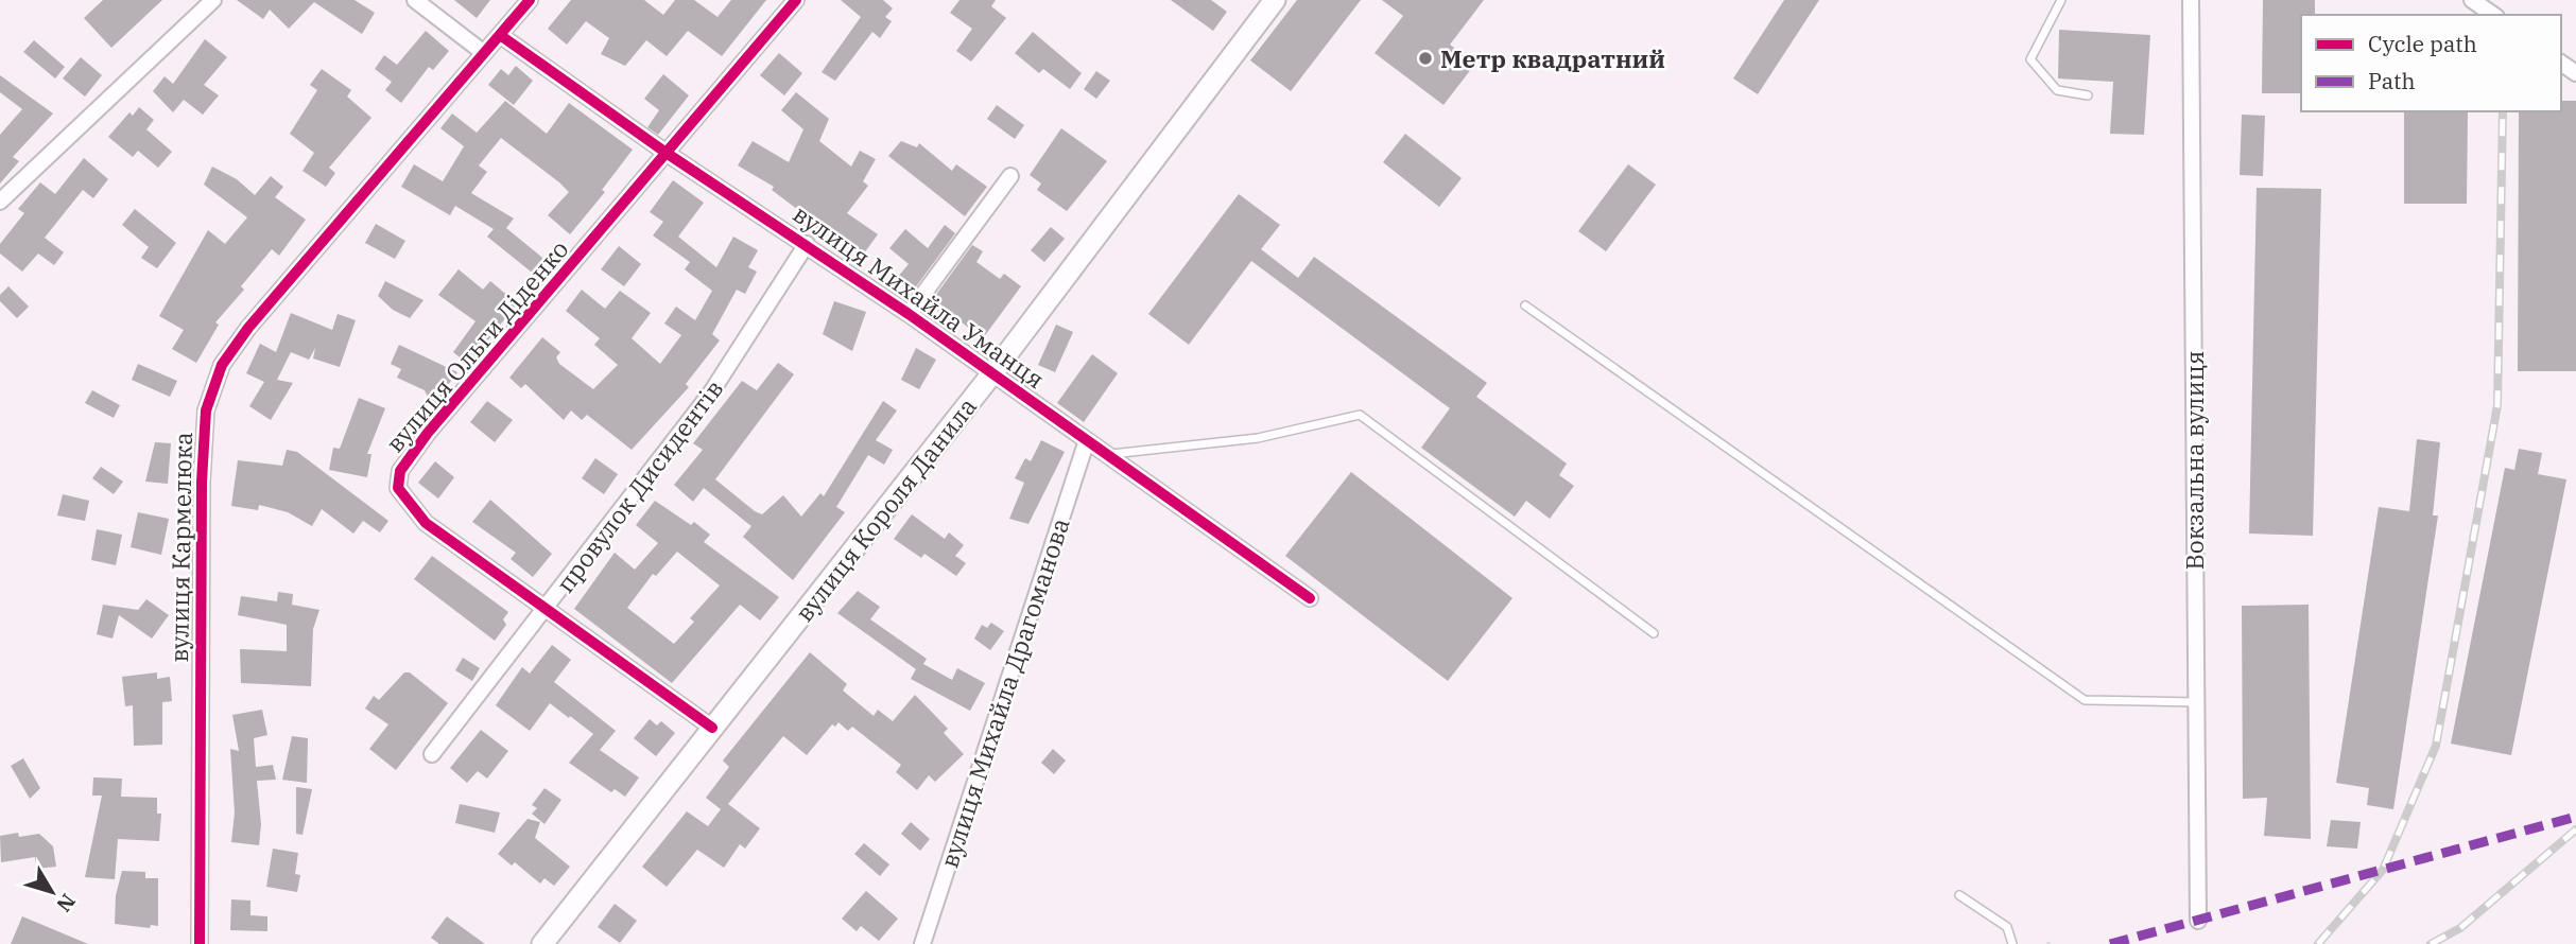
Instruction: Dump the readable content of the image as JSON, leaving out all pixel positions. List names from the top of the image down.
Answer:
{
  "streets": {
    "main road": ["вулиця Короля Данила"],
    "street": [
      "вулиця Михайла Уманця",
      "вулиця Ольги Діденко",
      "Вокзальна вулиця",
      "провулок Дисидентів",
      "вулиця Кармелюка",
      "вулиця Михайла Драгоманова"
    ]
  },
  "crossings": [
    ["вулиця Михайла Уманця", "вулиця Ольги Діденко"],
    ["вулиця Михайла Уманця", "провулок Дисидентів"],
    ["вулиця Михайла Уманця", "вулиця Короля Данила"],
    ["вулиця Михайла Уманця", "вулиця Кармелюка"],
    ["вулиця Михайла Уманця", "вулиця Михайла Драгоманова"],
    ["вулиця Ольги Діденко", "провулок Дисидентів"],
    ["вулиця Ольги Діденко", "вулиця Короля Данила"]
  ],
  "places": ["Метр квадратний"],
  "legend": ["Cycle path", "Path"],
  "north": "bottom right"
}
